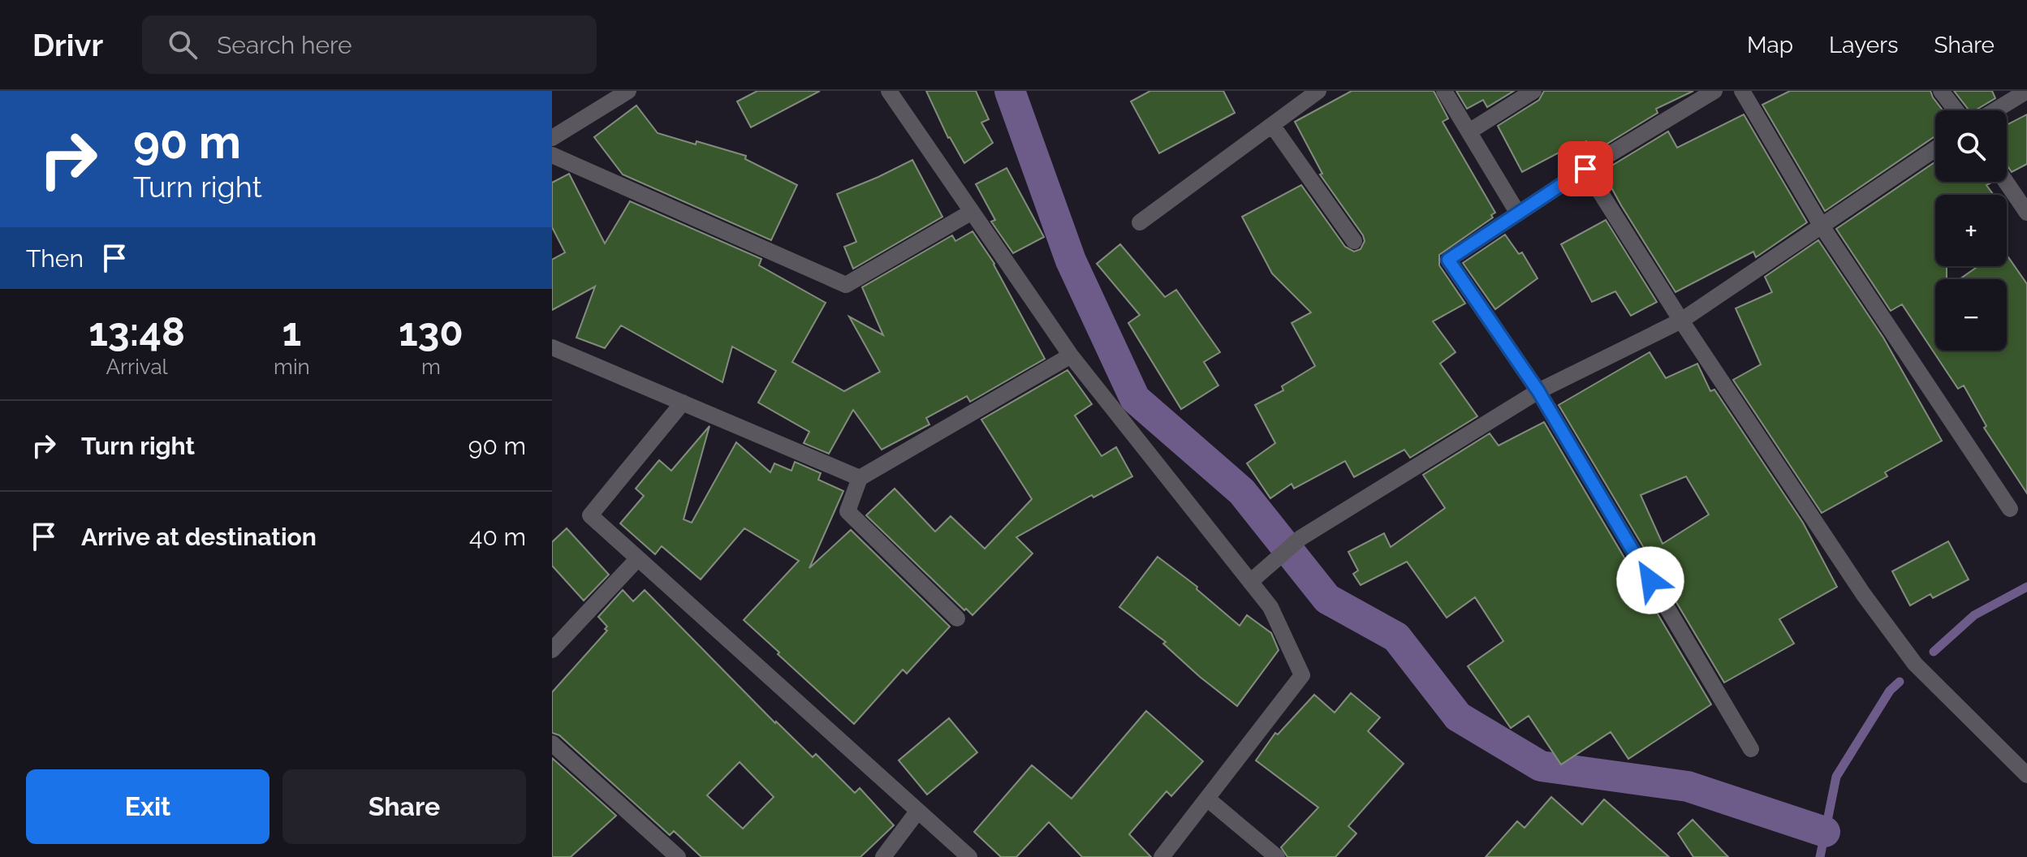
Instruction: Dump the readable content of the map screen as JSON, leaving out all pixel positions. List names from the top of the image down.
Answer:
{
  "page": {
    "header": "Drivr",
    "search": "Search here",
    "nav": ["Map", "Layers", "Share"],
    "turn": ["90 m", "Turn right"],
    "map_buttons": ["+", "−"],
    "then": "Then",
    "eta": [
      "13:48",
      "Arrival",
      "1",
      "min",
      "130",
      "m"
    ],
    "list": [
      {
        "name": "Turn right",
        "value": "90 m"
      },
      {
        "name": "Arrive at destination",
        "value": "40 m"
      }
    ],
    "buttons": ["Exit", "Share"]
  }
}
